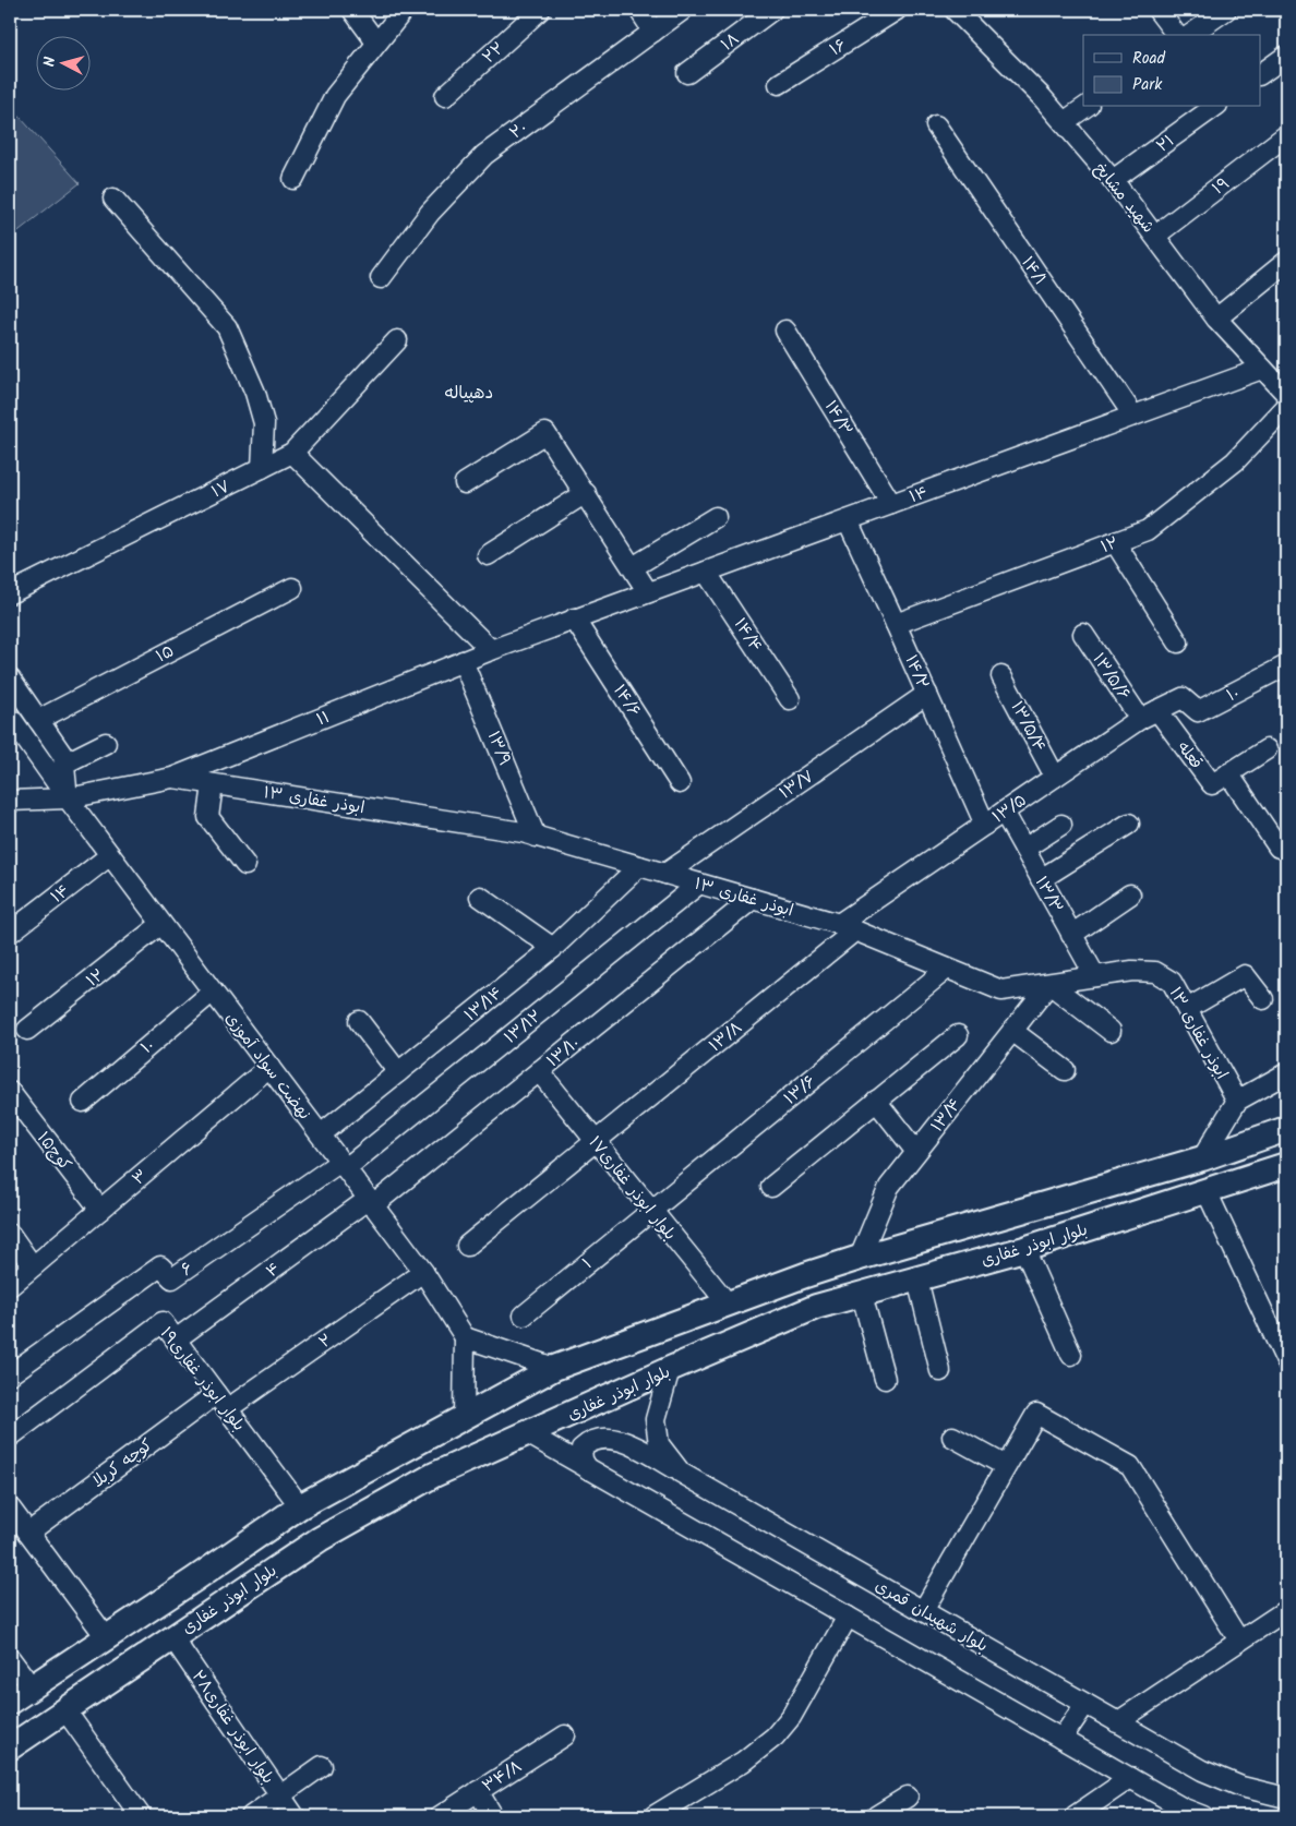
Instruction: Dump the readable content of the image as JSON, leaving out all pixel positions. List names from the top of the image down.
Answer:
{
  "streets": {
    "main road": ["بلوار ابوذر غفاری"],
    "street": [
      "۱۸",
      "۱۶",
      "۲۲",
      "۲۰",
      "۲۱",
      "۱۹",
      "شهید مشایخ",
      "۱۴/۱",
      "۱۴/۳",
      "۱۷",
      "۱۴",
      "۱۲",
      "۱۴/۴",
      "۱۵",
      "۱۴/۲",
      "۱۳/۵/۶",
      "۱۰",
      "۱۴/۶",
      "۱۱",
      "۱۳/۵/۴",
      "۱۳/۹",
      "قعله",
      "۱۳/۷",
      "۱۳ ابوذر غفاری",
      "۱۳/۵",
      "۱۳/۳",
      "۱۳/۱۴",
      "۱۳/۱۲",
      "۱۳/۸",
      "۱۳/۱۰",
      "نهضت سواد آموزی",
      "۱۳/۶",
      "۱۳/۴",
      "۱۵کوچ",
      "۳",
      "بلوار ابوذر غفاری۱۷",
      "۱",
      "۶",
      "۴",
      "۲",
      "بلوار ابوذر غفاری۱۹",
      "کوچه کربلا",
      "بلوار شهیدان قمری",
      "بلوار ابوذر غفاری۲۸",
      "۳۴/۸"
    ]
  },
  "crossings": [
    ["۲۱", "شهید مشایخ"],
    ["۱۹", "شهید مشایخ"],
    ["شهید مشایخ", "۱۴"],
    ["۱۴/۱", "۱۴"],
    ["۱۴/۳", "۱۴"],
    ["۱۴", "۱۴/۴"],
    ["۱۴", "۱۴/۲"],
    ["۱۴", "۱۴/۶"],
    ["۱۴", "۱۱"],
    ["۱۴", "نهضت سواد آموزی"],
    ["۱۲", "۱۴/۲"],
    ["۱۲", "نهضت سواد آموزی"],
    ["۱۴/۲", "۱۳/۷"],
    ["۱۴/۲", "۱۳/۵"],
    ["۱۳/۵/۶", "قعله"],
    ["۱۳/۵/۶", "۱۳/۵"],
    ["۱۰", "۱۳/۵"],
    ["۱۰", "نهضت سواد آموزی"],
    ["۱۴/۶", "۱۱"],
    ["۱۱", "۱۳/۹"],
    ["۱۱", "۱۳ ابوذر غفاری"],
    ["۱۱", "نهضت سواد آموزی"],
    ["۱۳/۵/۴", "۱۳/۵"],
    ["۱۳/۹", "۱۳ ابوذر غفاری"],
    ["قعله", "۱۳/۵"],
    ["۱۳/۷", "۱۳ ابوذر غفاری"],
    ["۱۳ ابوذر غفاری", "۱۳/۵"],
    ["۱۳ ابوذر غفاری", "۱۳/۳"],
    ["۱۳ ابوذر غفاری", "۱۳/۱۴"],
    ["۱۳ ابوذر غفاری", "۱۳/۱۲"],
    ["۱۳ ابوذر غفاری", "۱۳/۸"],
    ["۱۳ ابوذر غفاری", "۱۳/۱۰"],
    ["۱۳ ابوذر غفاری", "۱۳/۶"],
    ["۱۳ ابوذر غفاری", "۱۳/۴"],
    ["۱۳/۵", "۱۳/۳"],
    ["۱۳/۵", "۱۳/۸"],
    ["۱۳/۱۴", "نهضت سواد آموزی"],
    ["۱۳/۱۲", "نهضت سواد آموزی"],
    ["۱۳/۱۲", "۶"],
    ["۱۳/۸", "بلوار ابوذر غفاری۱۷"],
    ["۱۳/۱۰", "نهضت سواد آموزی"],
    ["۱۳/۱۰", "بلوار ابوذر غفاری۱۷"],
    ["۱۳/۱۰", "۴"],
    ["نهضت سواد آموزی", "۳"],
    ["نهضت سواد آموزی", "۶"],
    ["نهضت سواد آموزی", "۴"],
    ["نهضت سواد آموزی", "۲"],
    ["۱۳/۶", "بلوار ابوذر غفاری۱۷"],
    ["۱۳/۶", "۱"],
    ["۱۵کوچ", "۳"],
    ["بلوار ابوذر غفاری۱۷", "۱"],
    ["بلوار ابوذر غفاری", "بلوار شهیدان قمری"],
    ["بلوار ابوذر غفاری", "بلوار ابوذر غفاری۲۸"],
    ["۴", "بلوار ابوذر غفاری۱۹"],
    ["۲", "بلوار ابوذر غفاری۱۹"],
    ["۲", "کوچه کربلا"],
    ["بلوار ابوذر غفاری۱۹", "کوچه کربلا"]
  ],
  "districts": ["دهپیاله"],
  "legend": ["Road", "Park"],
  "north": "left"
}
